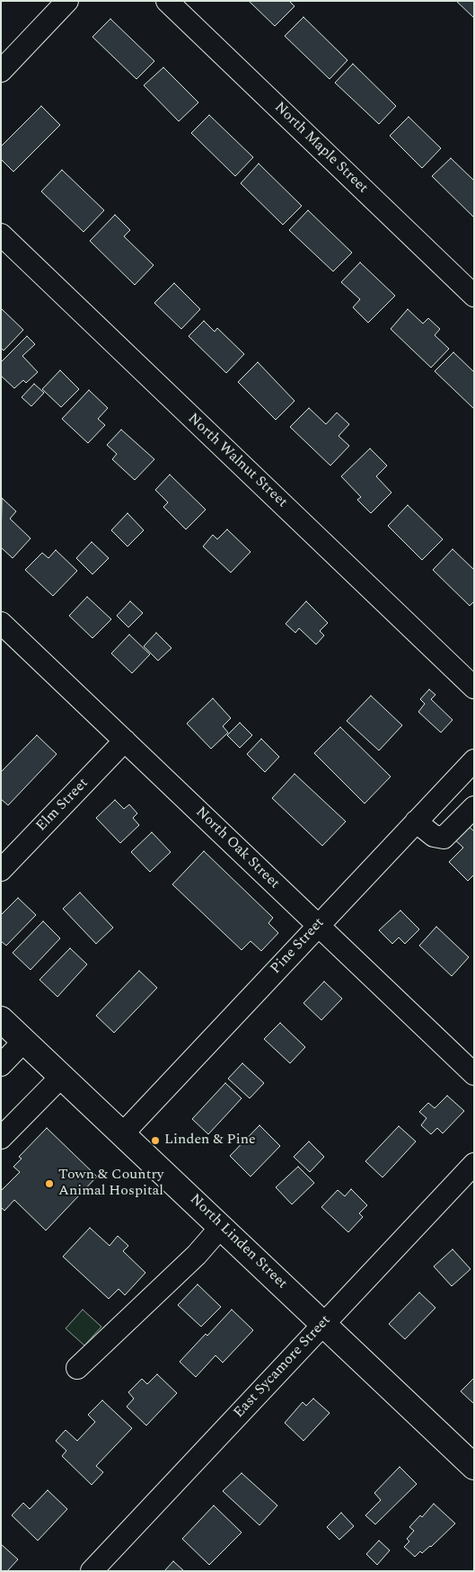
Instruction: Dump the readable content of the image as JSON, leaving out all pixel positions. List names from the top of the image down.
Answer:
{
  "streets": {
    "main road": ["North Linden Street"],
    "street": [
      "North Maple Street",
      "North Walnut Street",
      "Elm Street",
      "North Oak Street",
      "Pine Street",
      "East Sycamore Street"
    ]
  },
  "crossings": [
    ["Elm Street", "North Oak Street"],
    ["North Oak Street", "Pine Street"],
    ["Pine Street", "North Linden Street"],
    ["North Linden Street", "East Sycamore Street"]
  ],
  "places": ["Linden & Pine", "Town & Country Animal Hospital"]
}
